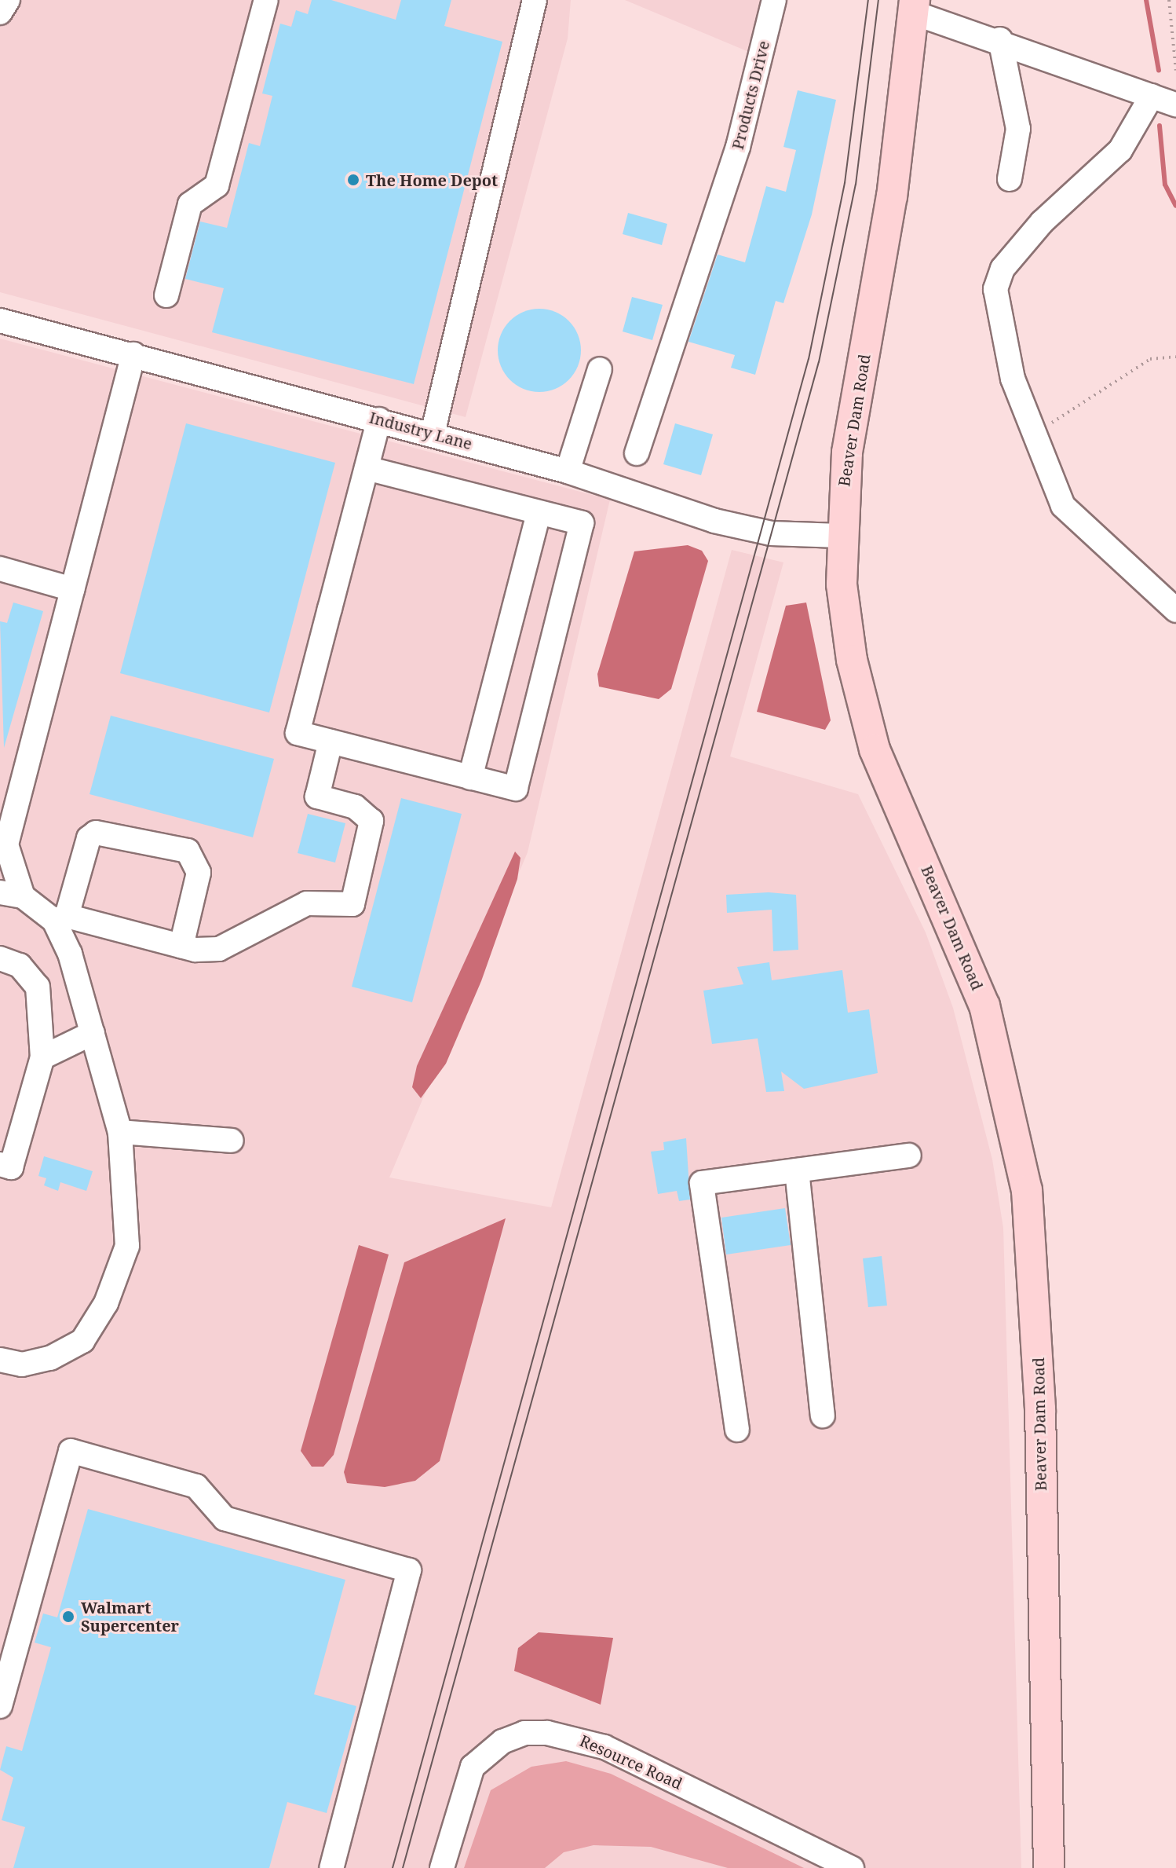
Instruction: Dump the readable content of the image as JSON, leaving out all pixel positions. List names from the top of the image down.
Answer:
{
  "streets": {
    "main road": ["Beaver Dam Road"],
    "street": ["Products Drive", "Industry Lane", "Resource Road"]
  },
  "crossings": [
    ["Beaver Dam Road", "Industry Lane"]
  ],
  "places": ["The Home Depot", "Walmart Supercenter"]
}
